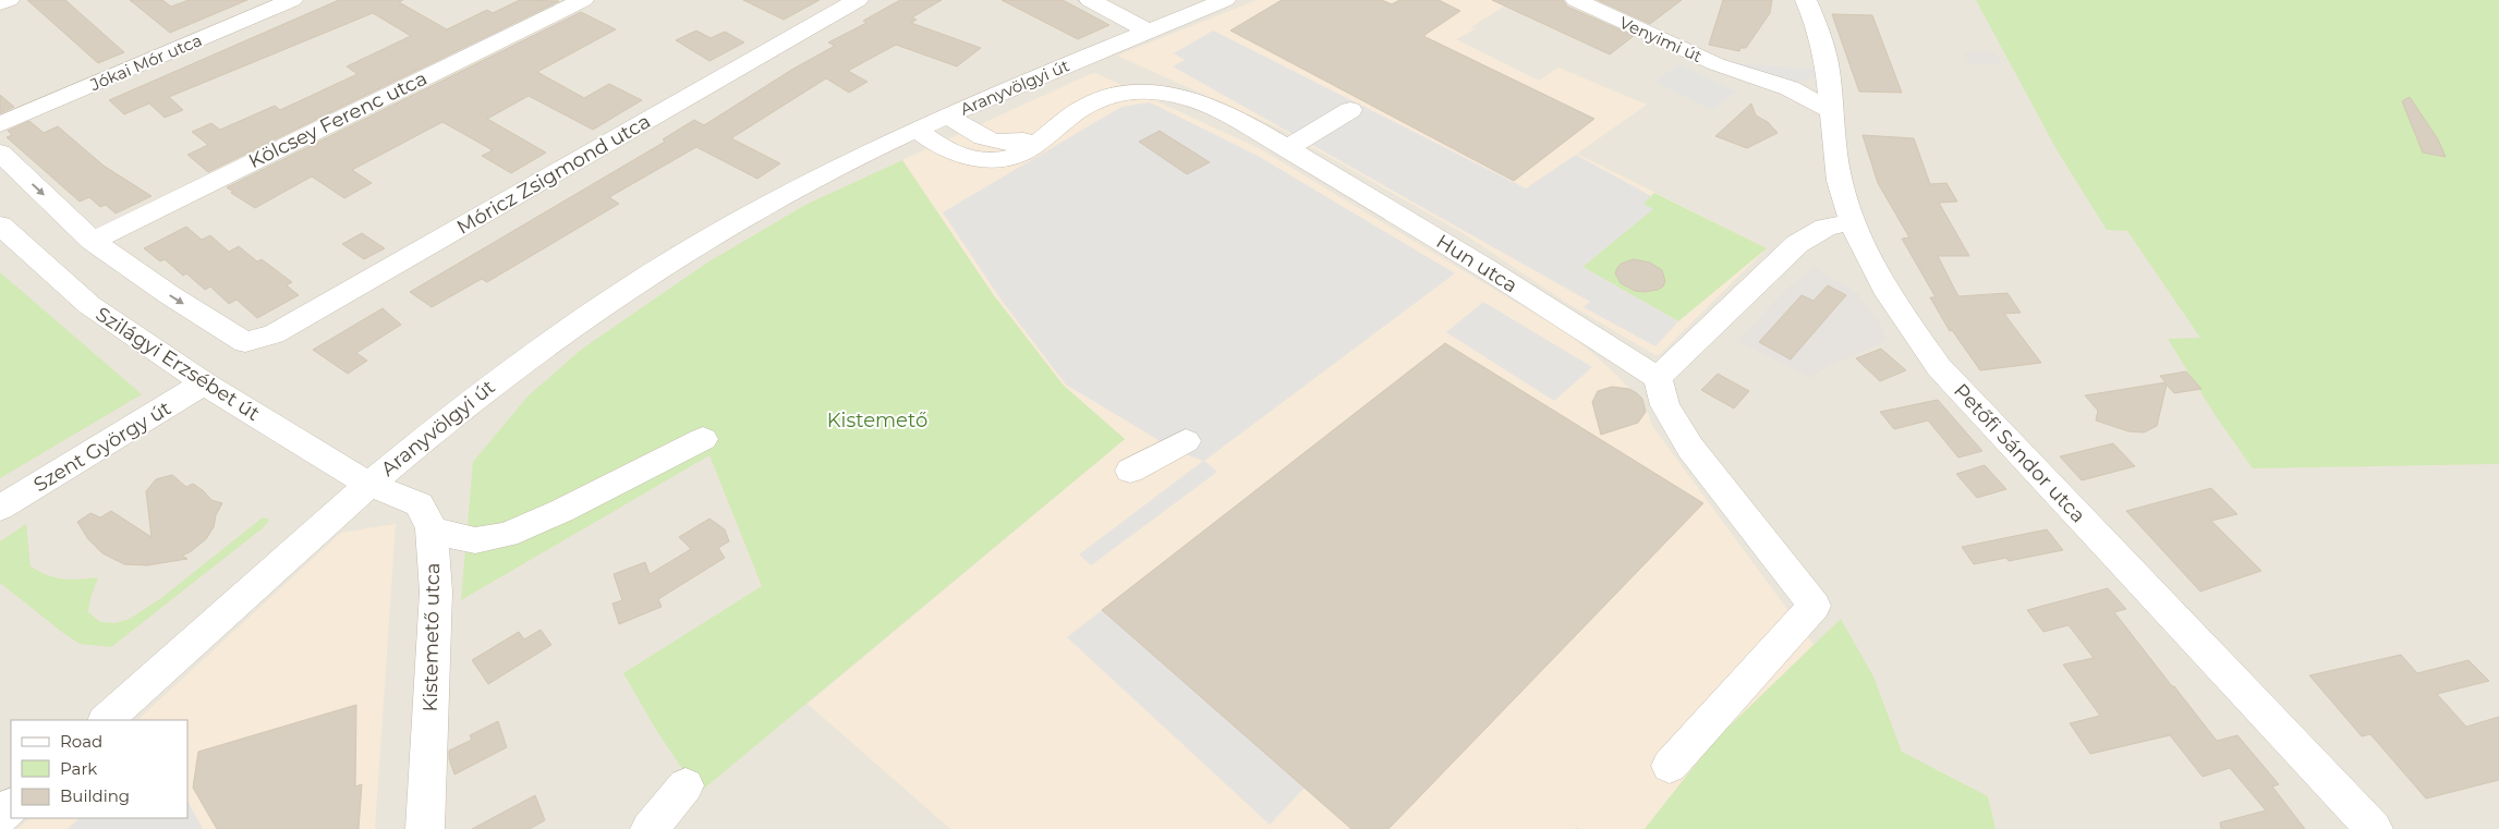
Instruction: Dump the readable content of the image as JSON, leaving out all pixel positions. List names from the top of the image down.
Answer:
{
  "streets": {
    "street": [
      "Venyimi út",
      "Jókai Mór utca",
      "Aranyvölgyi út",
      "Kölcsey Ferenc utca",
      "Móricz Zsigmond utca",
      "Hun utca",
      "Szilágyi Erzsébet út",
      "Szent György út",
      "Petőfi Sándor utca",
      "Kistemető utca"
    ]
  },
  "crossings": [
    ["Venyimi út", "Petőfi Sándor utca"],
    ["Aranyvölgyi út", "Hun utca"],
    ["Aranyvölgyi út", "Szilágyi Erzsébet út"],
    ["Aranyvölgyi út", "Kistemető utca"],
    ["Kölcsey Ferenc utca", "Móricz Zsigmond utca"],
    ["Szilágyi Erzsébet út", "Szent György út"],
    ["Szilágyi Erzsébet út", "Kistemető utca"]
  ],
  "one_way": ["Móricz Zsigmond utca"],
  "parks": ["Kistemető"],
  "legend": ["Road", "Park", "Building"]
}
